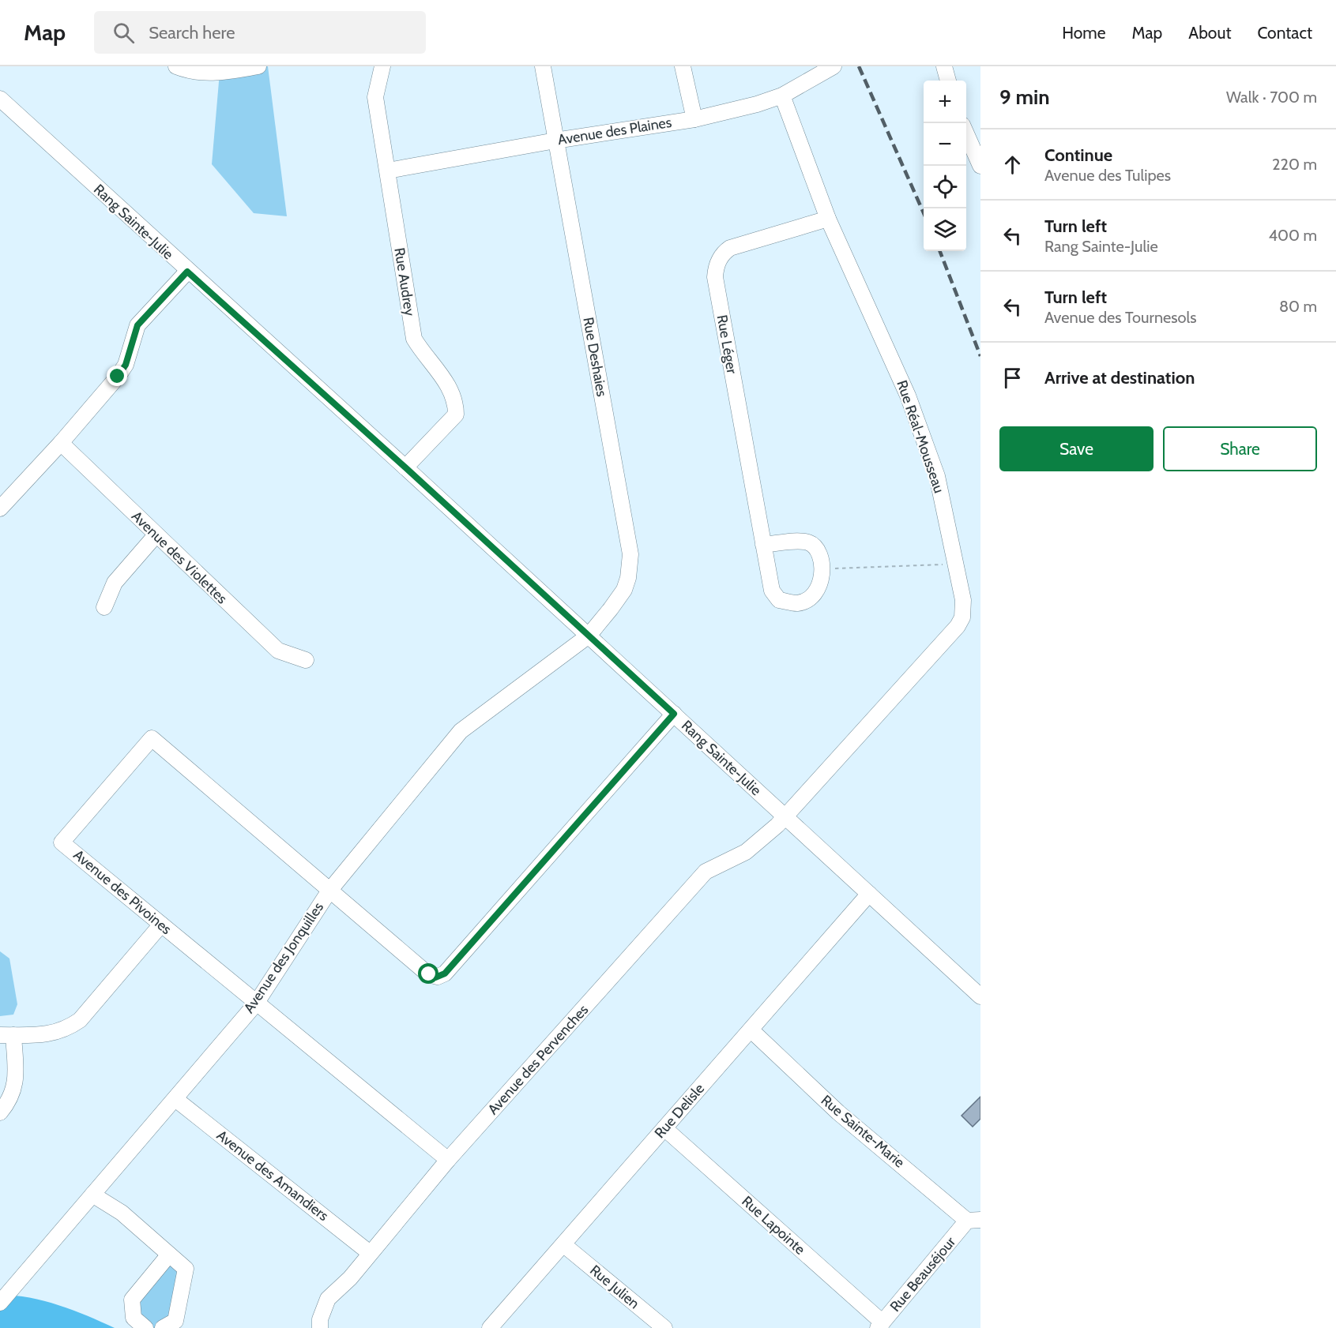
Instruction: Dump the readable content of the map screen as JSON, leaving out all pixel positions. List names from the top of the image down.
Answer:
{
  "streets": {
    "street": [
      "Avenue des Plaines",
      "Rang Sainte-Julie",
      "Rue Audrey",
      "Rue Léger",
      "Rue Deshaies",
      "Rue Réal-Mousseau",
      "Avenue des Violettes",
      "Avenue des Pivoines",
      "Avenue des Jonquilles",
      "Avenue des Pervenches",
      "Rue Delisle",
      "Rue Sainte-Marie",
      "Avenue des Amandiers",
      "Rue Lapointe",
      "Rue Beauséjour",
      "Rue Julien"
    ]
  },
  "crossings": [
    ["Avenue des Plaines", "Rue Audrey"],
    ["Avenue des Plaines", "Rue Deshaies"],
    ["Avenue des Plaines", "Rue Réal-Mousseau"],
    ["Rang Sainte-Julie", "Rue Audrey"],
    ["Rang Sainte-Julie", "Rue Deshaies"],
    ["Rang Sainte-Julie", "Rue Réal-Mousseau"],
    ["Rang Sainte-Julie", "Avenue des Jonquilles"],
    ["Rang Sainte-Julie", "Avenue des Pervenches"],
    ["Rang Sainte-Julie", "Rue Delisle"],
    ["Rue Léger", "Rue Réal-Mousseau"],
    ["Rue Deshaies", "Avenue des Jonquilles"],
    ["Rue Réal-Mousseau", "Avenue des Pervenches"],
    ["Avenue des Pivoines", "Avenue des Jonquilles"],
    ["Avenue des Pivoines", "Avenue des Pervenches"],
    ["Avenue des Jonquilles", "Avenue des Amandiers"],
    ["Avenue des Pervenches", "Avenue des Amandiers"],
    ["Rue Delisle", "Rue Sainte-Marie"],
    ["Rue Delisle", "Rue Lapointe"],
    ["Rue Delisle", "Rue Julien"],
    ["Rue Sainte-Marie", "Rue Beauséjour"],
    ["Rue Lapointe", "Rue Beauséjour"]
  ],
  "page": {
    "header": "Map",
    "search": "Search here",
    "nav": [
      "Home",
      "Map",
      "About",
      "Contact"
    ],
    "heading": ["9 min", "Walk · 700 m"],
    "map_buttons": ["+", "−"],
    "list": [
      ["Continue", "Avenue des Tulipes", "220 m"],
      ["Turn left", "Rang Sainte-Julie", "400 m"],
      ["Turn left", "Avenue des Tournesols", "80 m"],
      "Arrive at destination"
    ],
    "buttons": ["Save", "Share"]
  }
}
